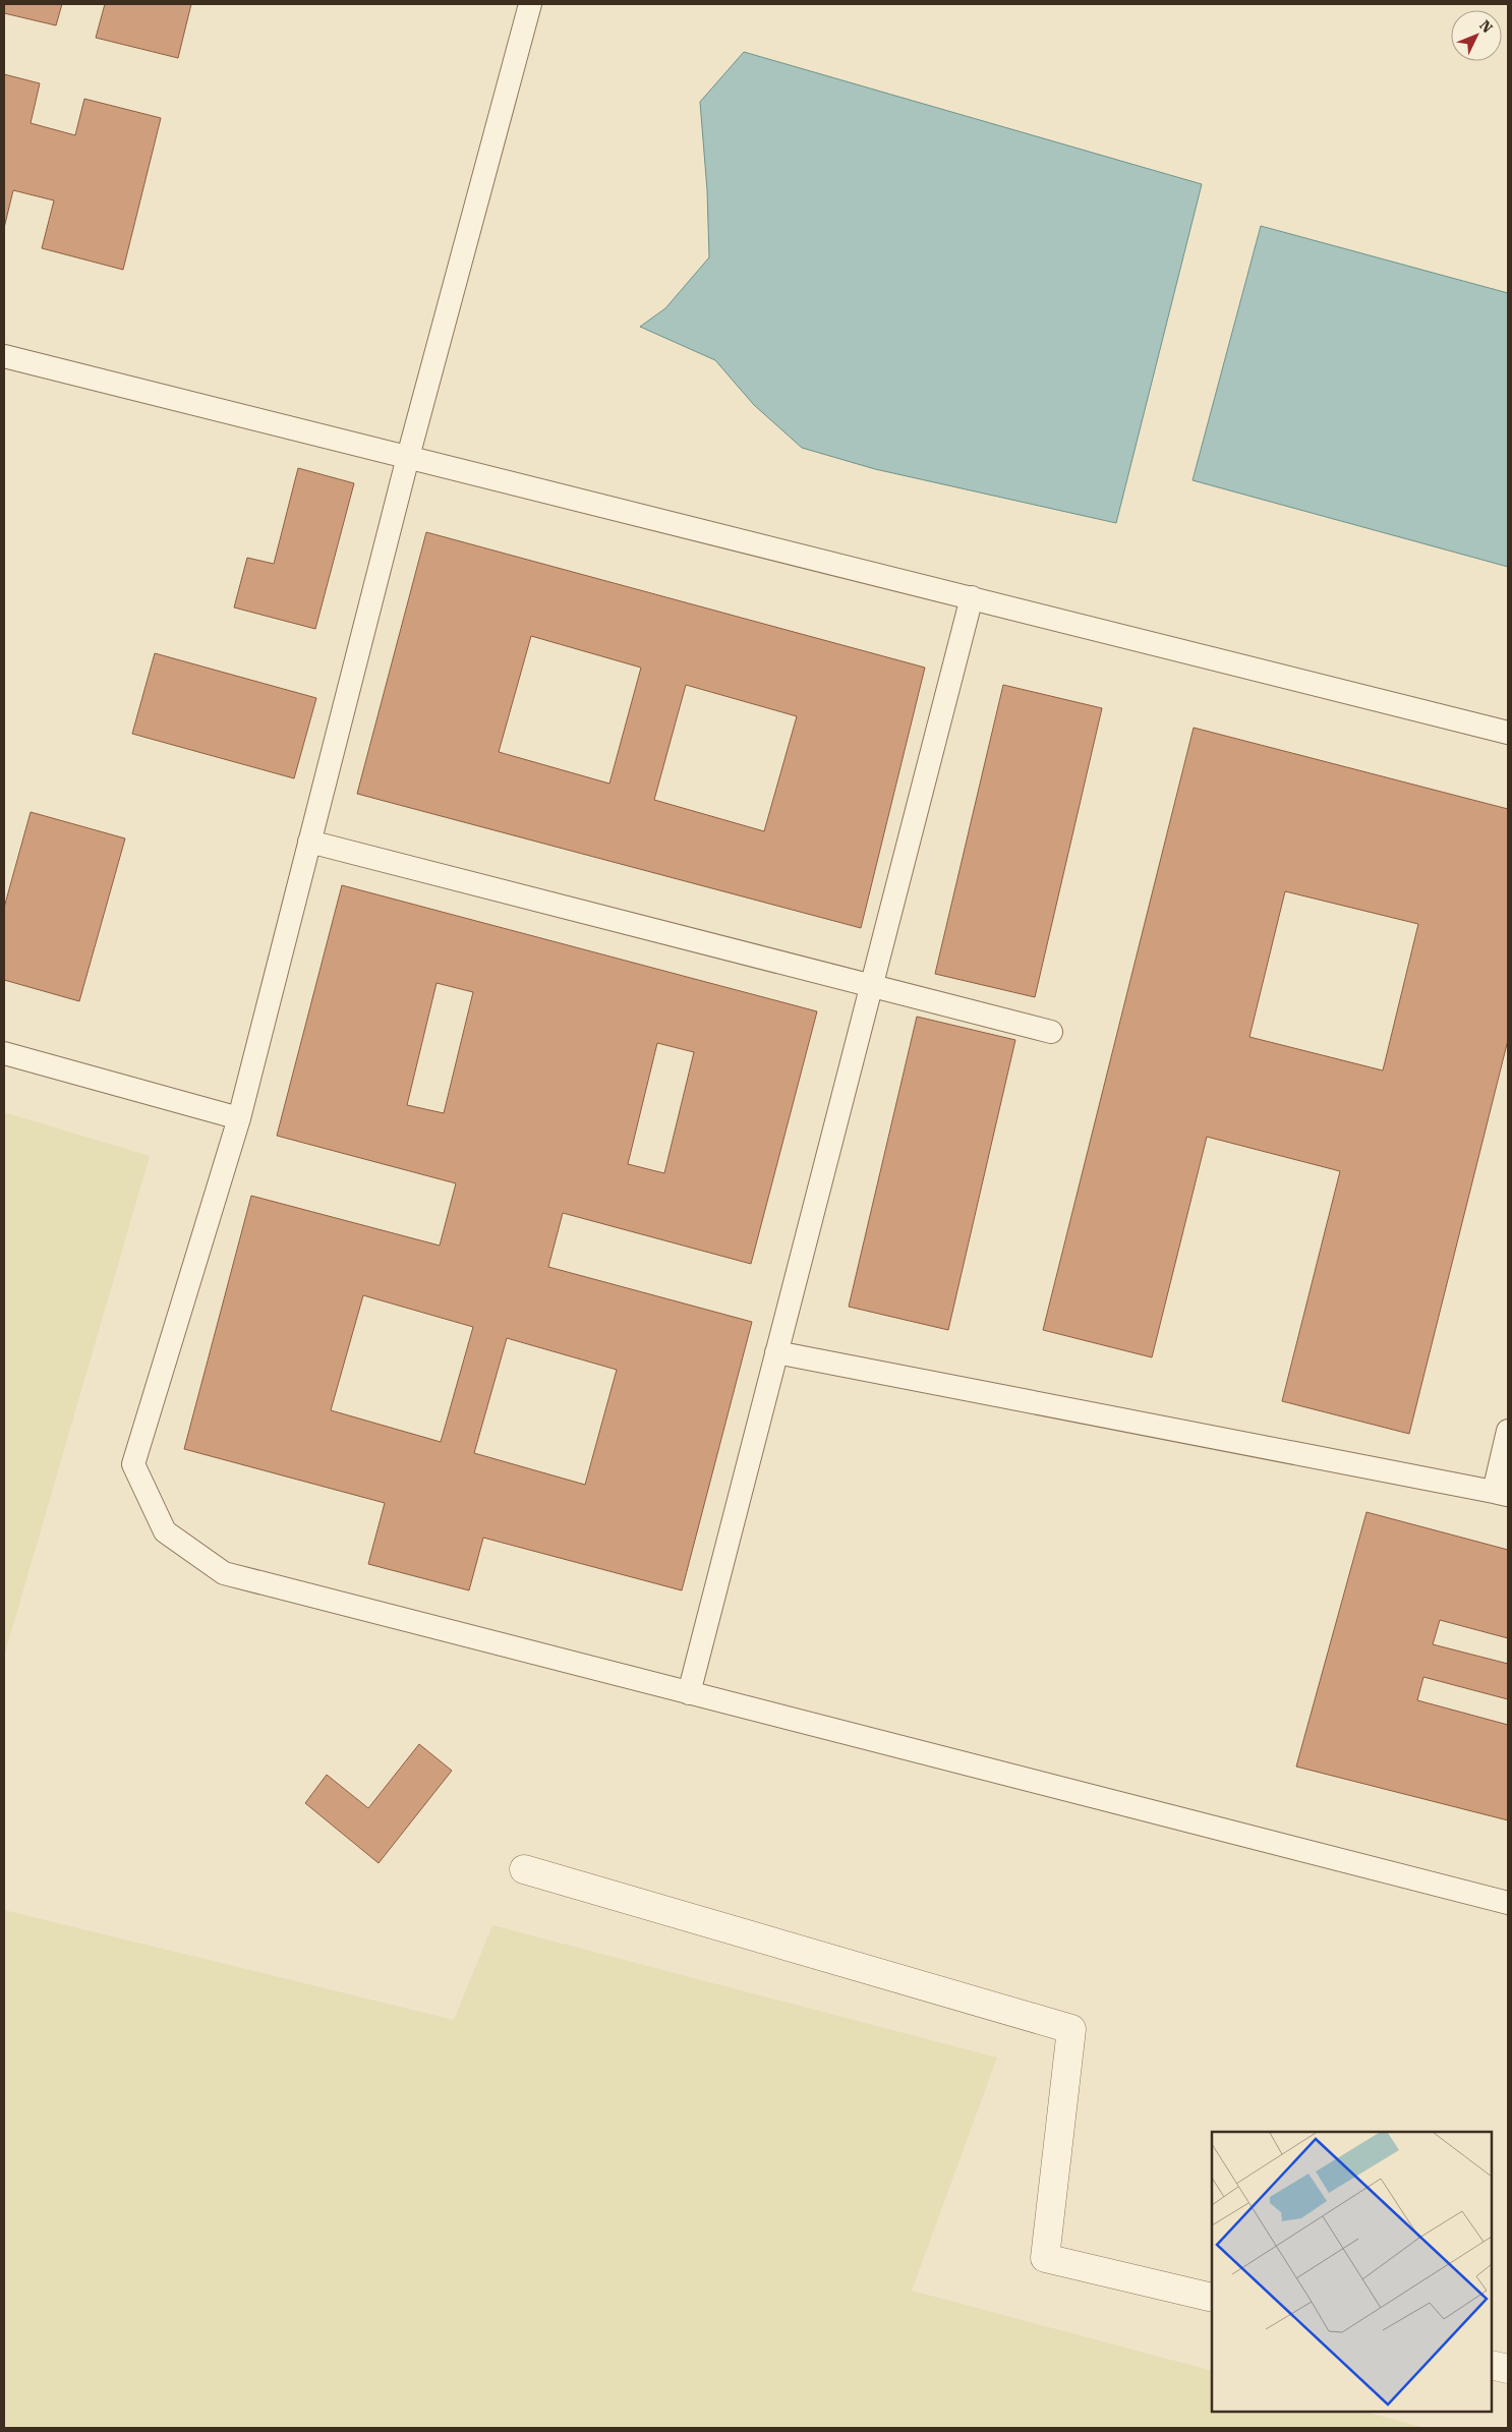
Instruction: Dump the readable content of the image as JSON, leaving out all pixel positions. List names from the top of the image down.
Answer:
{
  "north": "top right"
}
